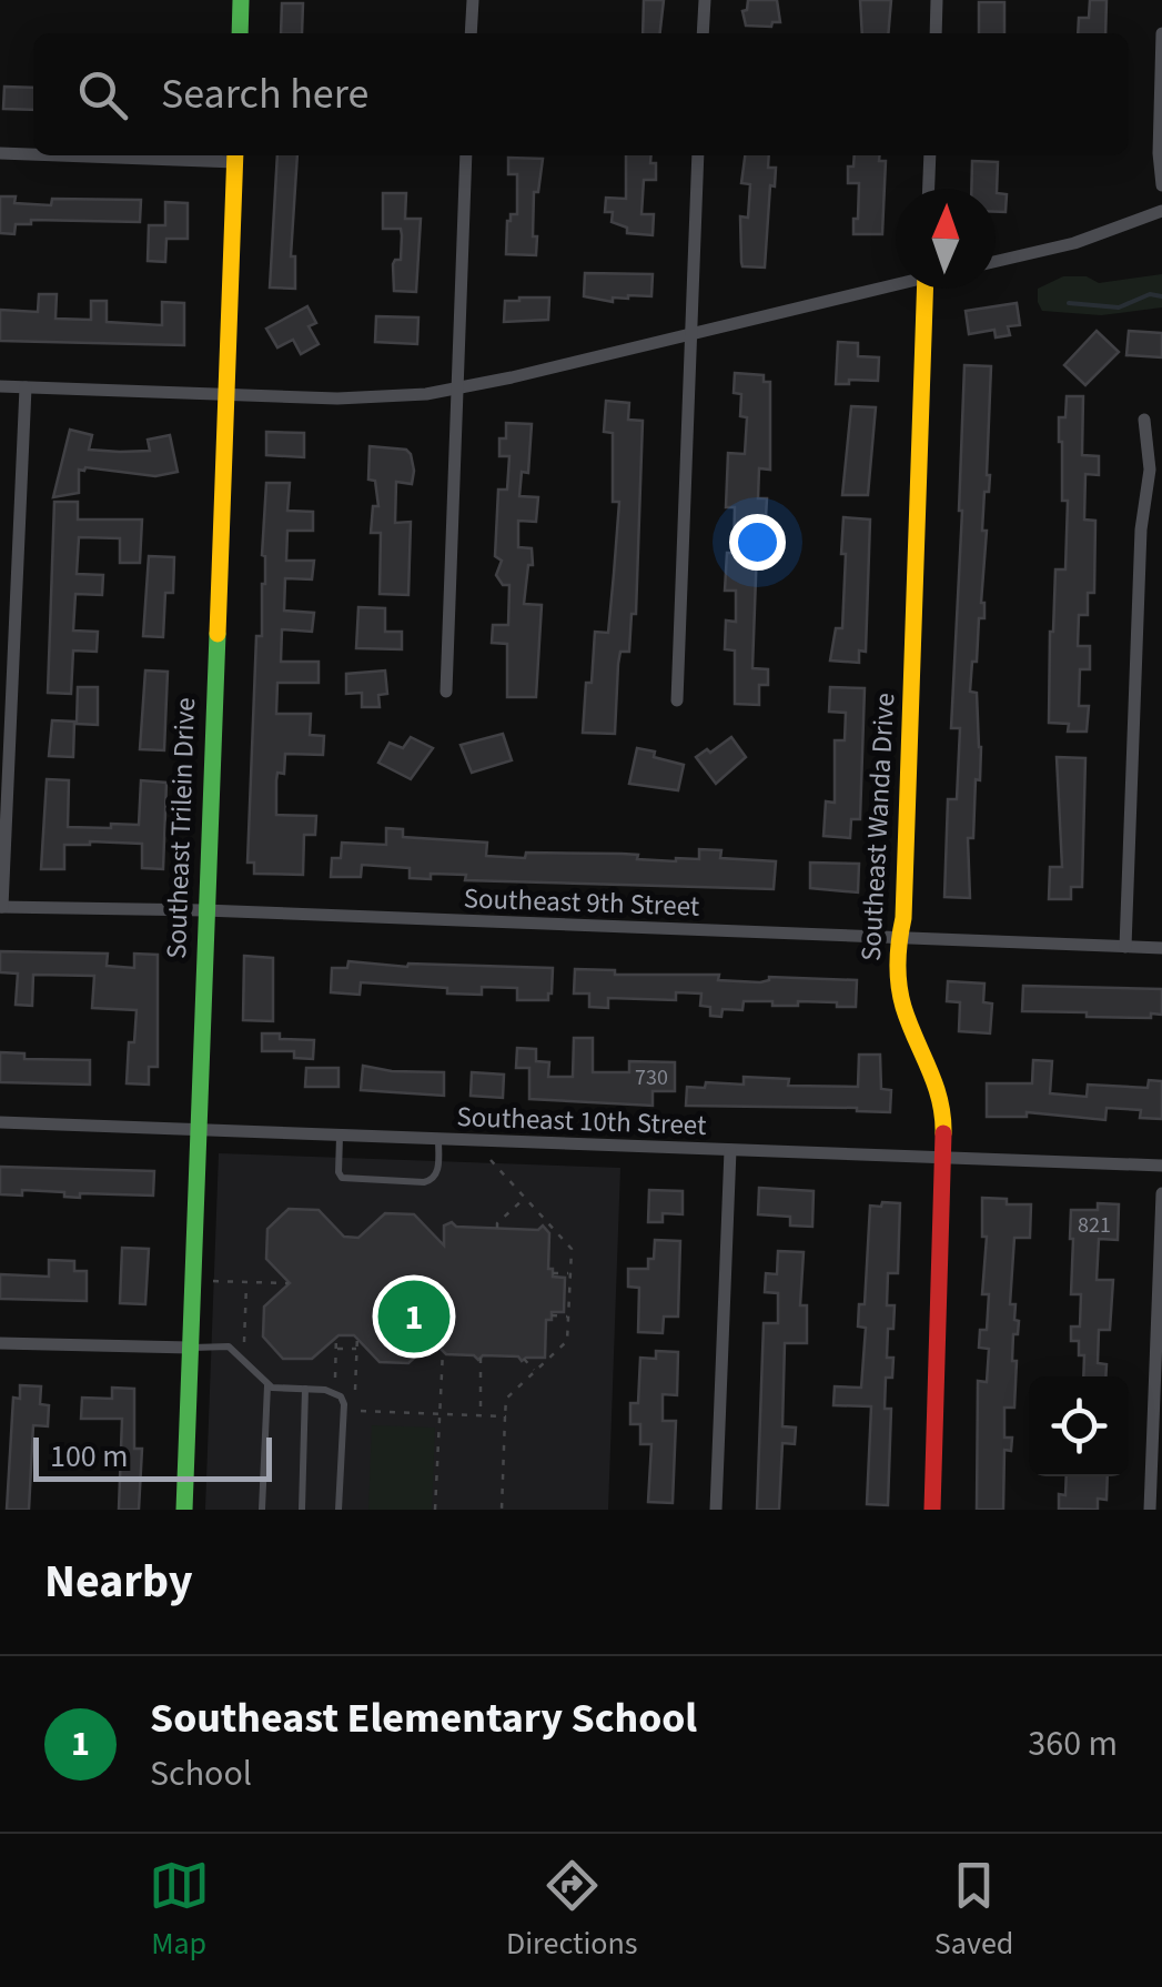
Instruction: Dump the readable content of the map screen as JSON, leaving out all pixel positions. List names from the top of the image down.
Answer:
{
  "streets": {
    "street": [
      "Southeast Wanda Drive",
      "Southeast Trilein Drive",
      "Southeast 9th Street",
      "Southeast 10th Street"
    ]
  },
  "crossings": [
    ["Southeast Wanda Drive", "Southeast 9th Street"],
    ["Southeast Wanda Drive", "Southeast 10th Street"],
    ["Southeast Trilein Drive", "Southeast 9th Street"],
    ["Southeast Trilein Drive", "Southeast 10th Street"]
  ],
  "house_numbers": ["730", "821"],
  "scale_bar": "100 m",
  "north": "top",
  "page": {
    "search": "Search here",
    "pins": "1",
    "scale": "100 m",
    "heading": "Nearby",
    "list": [
      {
        "mark": "1",
        "name": "Southeast Elementary School",
        "note": "School",
        "value": "360 m"
      }
    ],
    "nav": ["Map", "Directions", "Saved"]
  }
}
